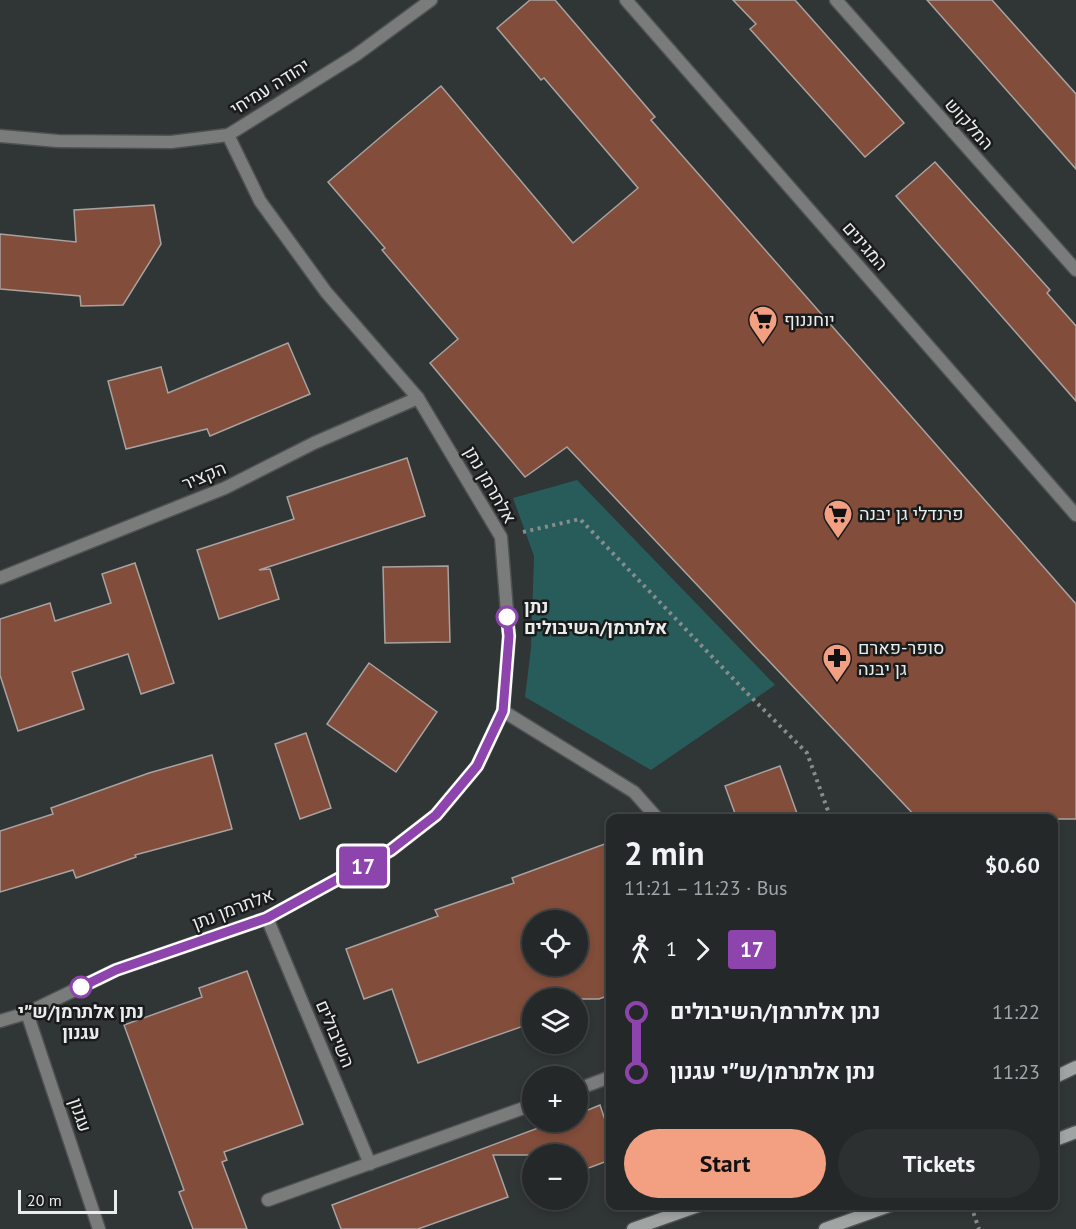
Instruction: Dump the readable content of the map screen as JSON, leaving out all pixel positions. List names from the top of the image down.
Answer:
{
  "streets": {
    "street": [
      "יהודה עמיחי",
      "המלקוש",
      "המגינים",
      "הקציר",
      "אלתרמן נתן",
      "השיבולים",
      "עגנון"
    ]
  },
  "crossings": [
    ["יהודה עמיחי", "אלתרמן נתן"],
    ["הקציר", "אלתרמן נתן"],
    ["אלתרמן נתן", "השיבולים"],
    ["אלתרמן נתן", "עגנון"]
  ],
  "places": {
    "supermarket": ["יוחננוף", "פרנדלי גן יבנה"],
    "other": ["נתן אלתרמן/השיבולים", "נתן אלתרמן/ש״י עגנון"],
    "pharmacy": ["סופר-פארם גן יבנה"]
  },
  "lines": ["bus line 17"],
  "scale_bar": "20 m",
  "page": {
    "on_map": "17",
    "heading": ["2 min", "11:21 – 11:23 · Bus", "$0.60"],
    "map_buttons": ["+", "−"],
    "legs": ["1", "17"],
    "list": [
      {
        "name": "נתן אלתרמן/השיבולים",
        "value": "11:22"
      },
      {
        "name": "נתן אלתרמן/ש״י עגנון",
        "value": "11:23"
      }
    ],
    "buttons": ["Start", "Tickets"],
    "scale": "20 m"
  }
}
